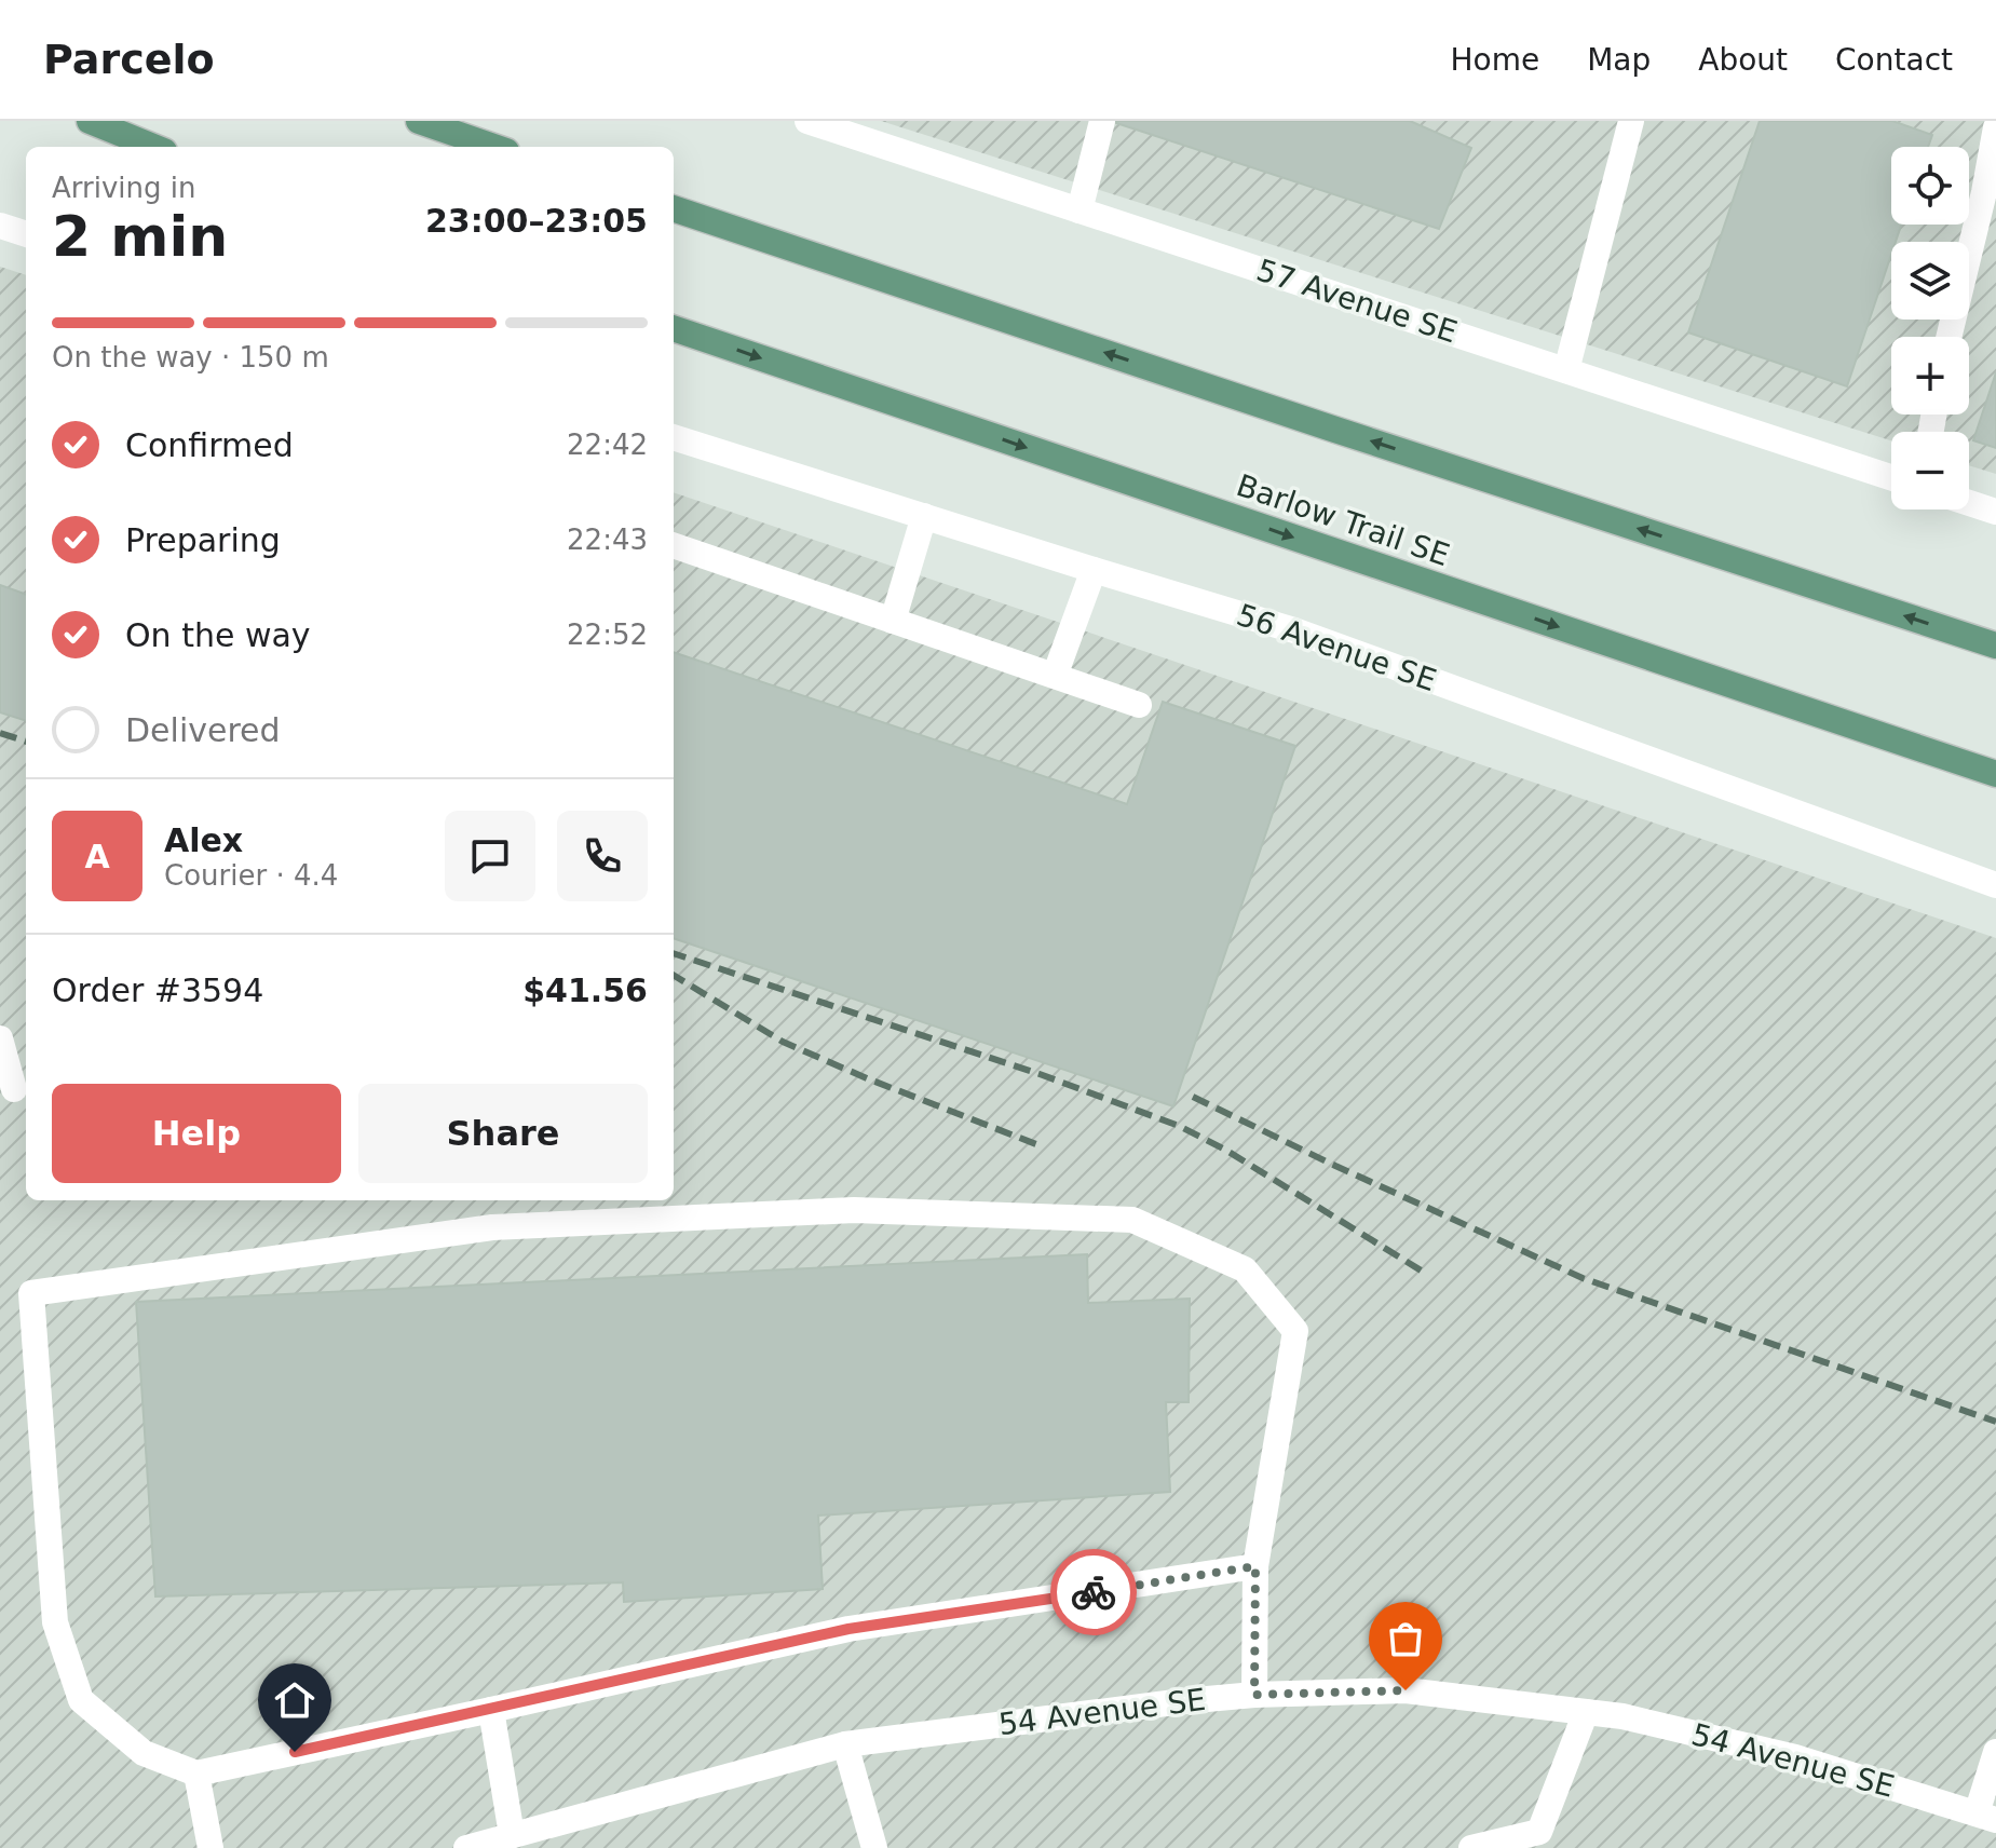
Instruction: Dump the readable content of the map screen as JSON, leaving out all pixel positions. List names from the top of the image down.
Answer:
{
  "streets": {
    "main road": ["Barlow Trail SE"],
    "street": ["57 Avenue SE", "56 Avenue SE", "54 Avenue SE"]
  },
  "page": {
    "header": "Parcelo",
    "nav": [
      "Home",
      "Map",
      "About",
      "Contact"
    ],
    "map_buttons": ["+", "−"],
    "heading": ["2 min", "Arriving in", "23:00–23:05"],
    "panel": [
      "Alex",
      "Courier · 4.4",
      "Order #3594",
      "$41.56"
    ],
    "bar": "On the way · 150 m",
    "list": [
      ["Confirmed", "22:42"],
      ["Preparing", "22:43"],
      ["On the way", "22:52"],
      "Delivered"
    ],
    "round": "A",
    "buttons": ["Help", "Share"]
  }
}
